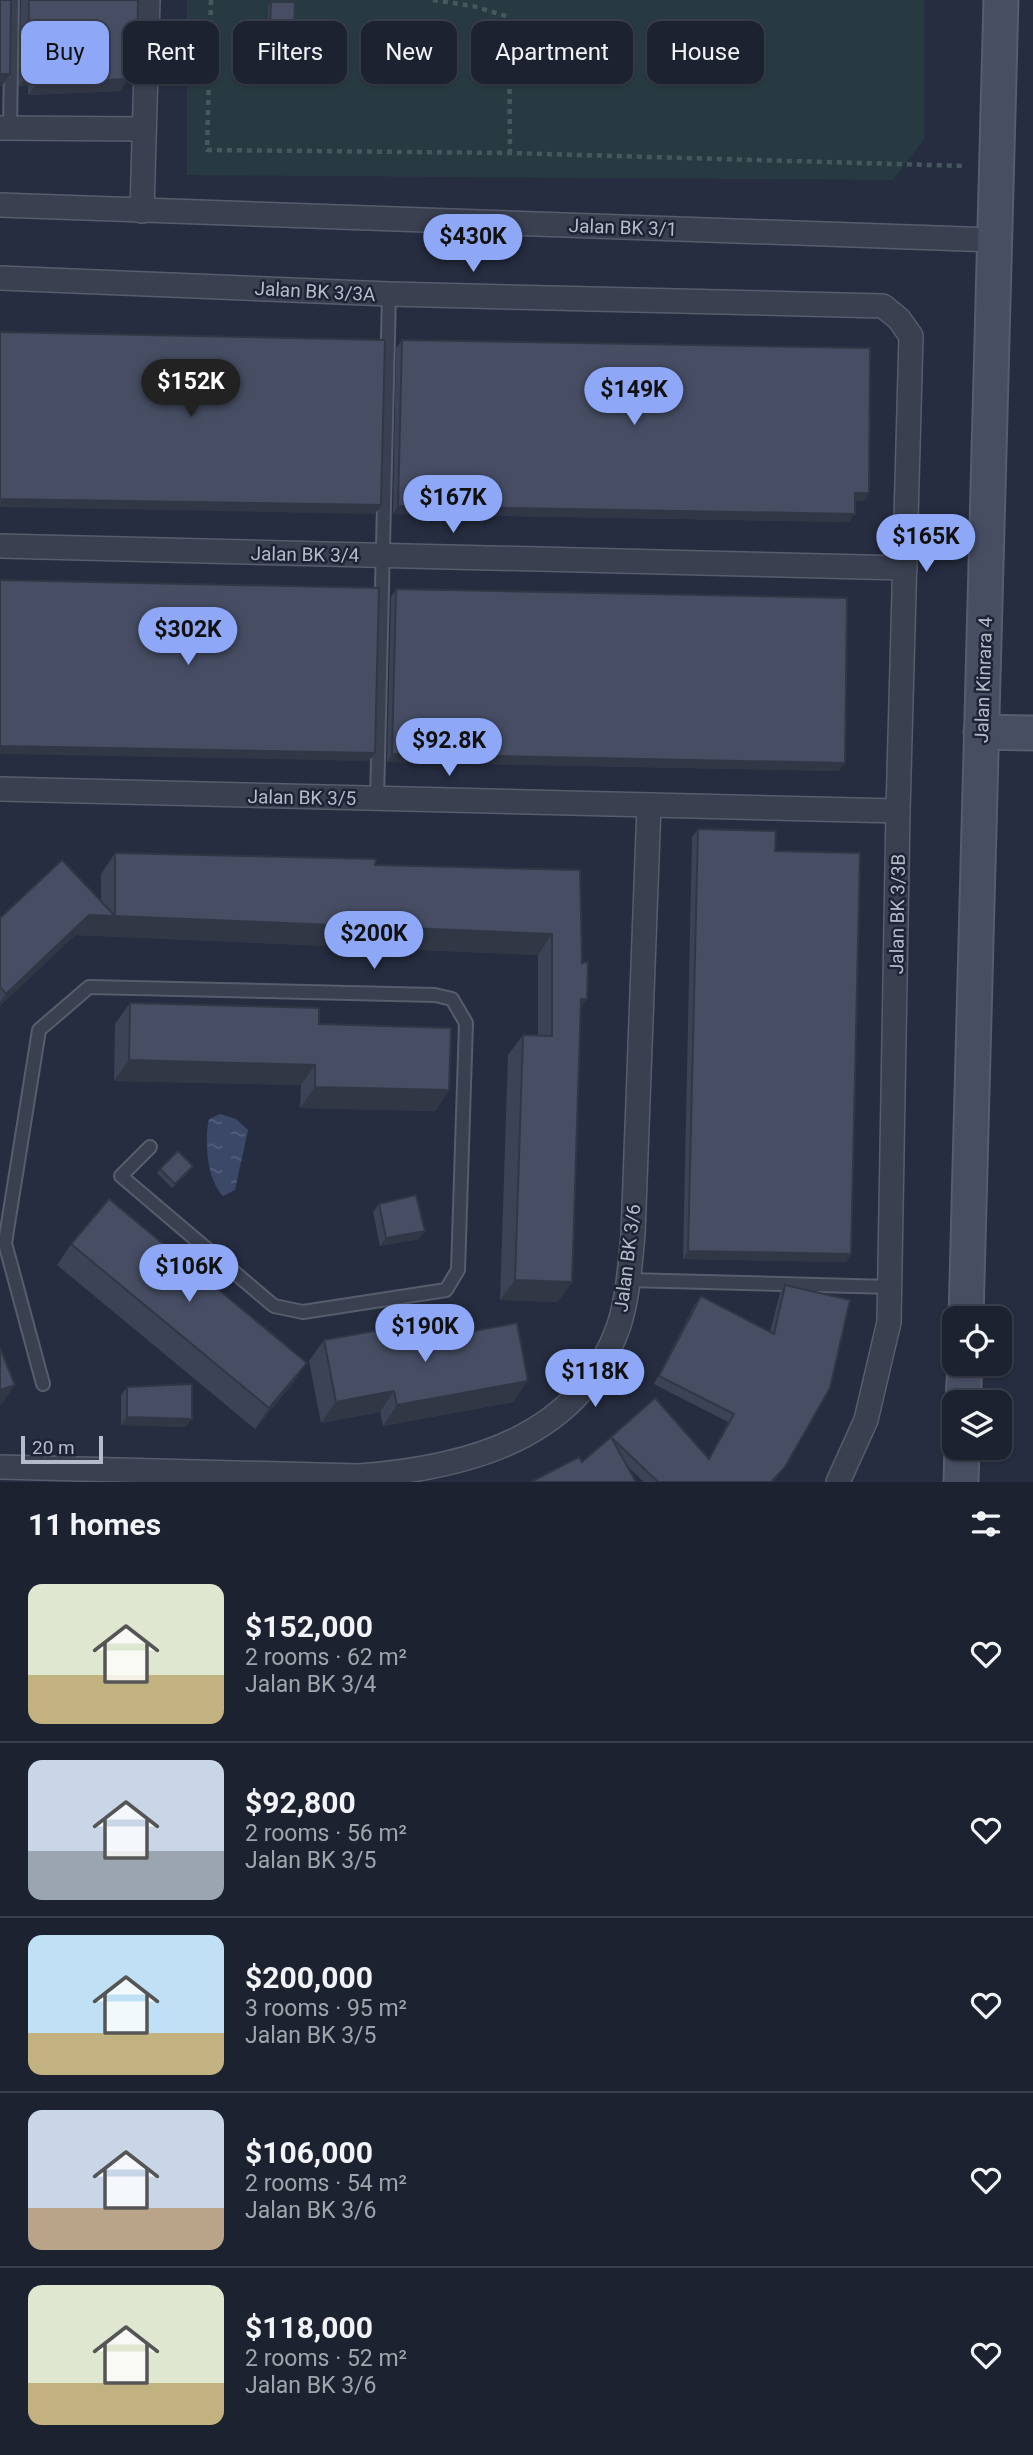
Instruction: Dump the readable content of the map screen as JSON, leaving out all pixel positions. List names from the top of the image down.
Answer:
{
  "streets": {
    "street": [
      "Jalan BK 3/1",
      "Jalan BK 3/3A",
      "Jalan BK 3/4",
      "Jalan Kinrara 4",
      "Jalan BK 3/5",
      "Jalan BK 3/3B",
      "Jalan BK 3/6"
    ]
  },
  "crossings": [
    ["Jalan BK 3/1", "Jalan Kinrara 4"],
    ["Jalan BK 3/3A", "Jalan BK 3/3B"],
    ["Jalan BK 3/4", "Jalan BK 3/3B"],
    ["Jalan BK 3/5", "Jalan BK 3/3B"],
    ["Jalan BK 3/5", "Jalan BK 3/6"]
  ],
  "scale_bar": "20 m",
  "page": {
    "chip": [
      "Buy",
      "Rent",
      "Filters",
      "New",
      "Apartment",
      "House"
    ],
    "price": [
      "$430K",
      "$152K",
      "$149K",
      "$167K",
      "$165K",
      "$302K",
      "$92.8K",
      "$200K",
      "$106K",
      "$190K",
      "$118K"
    ],
    "scale": "20 m",
    "heading": "11 homes",
    "list": [
      {
        "name": "$152,000",
        "note": "2 rooms · 62 m² · Jalan BK 3/4"
      },
      {
        "name": "$92,800",
        "note": "2 rooms · 56 m² · Jalan BK 3/5"
      },
      {
        "name": "$200,000",
        "note": "3 rooms · 95 m² · Jalan BK 3/5"
      },
      {
        "name": "$106,000",
        "note": "2 rooms · 54 m² · Jalan BK 3/6"
      },
      {
        "name": "$118,000",
        "note": "2 rooms · 52 m² · Jalan BK 3/6"
      }
    ]
  }
}
